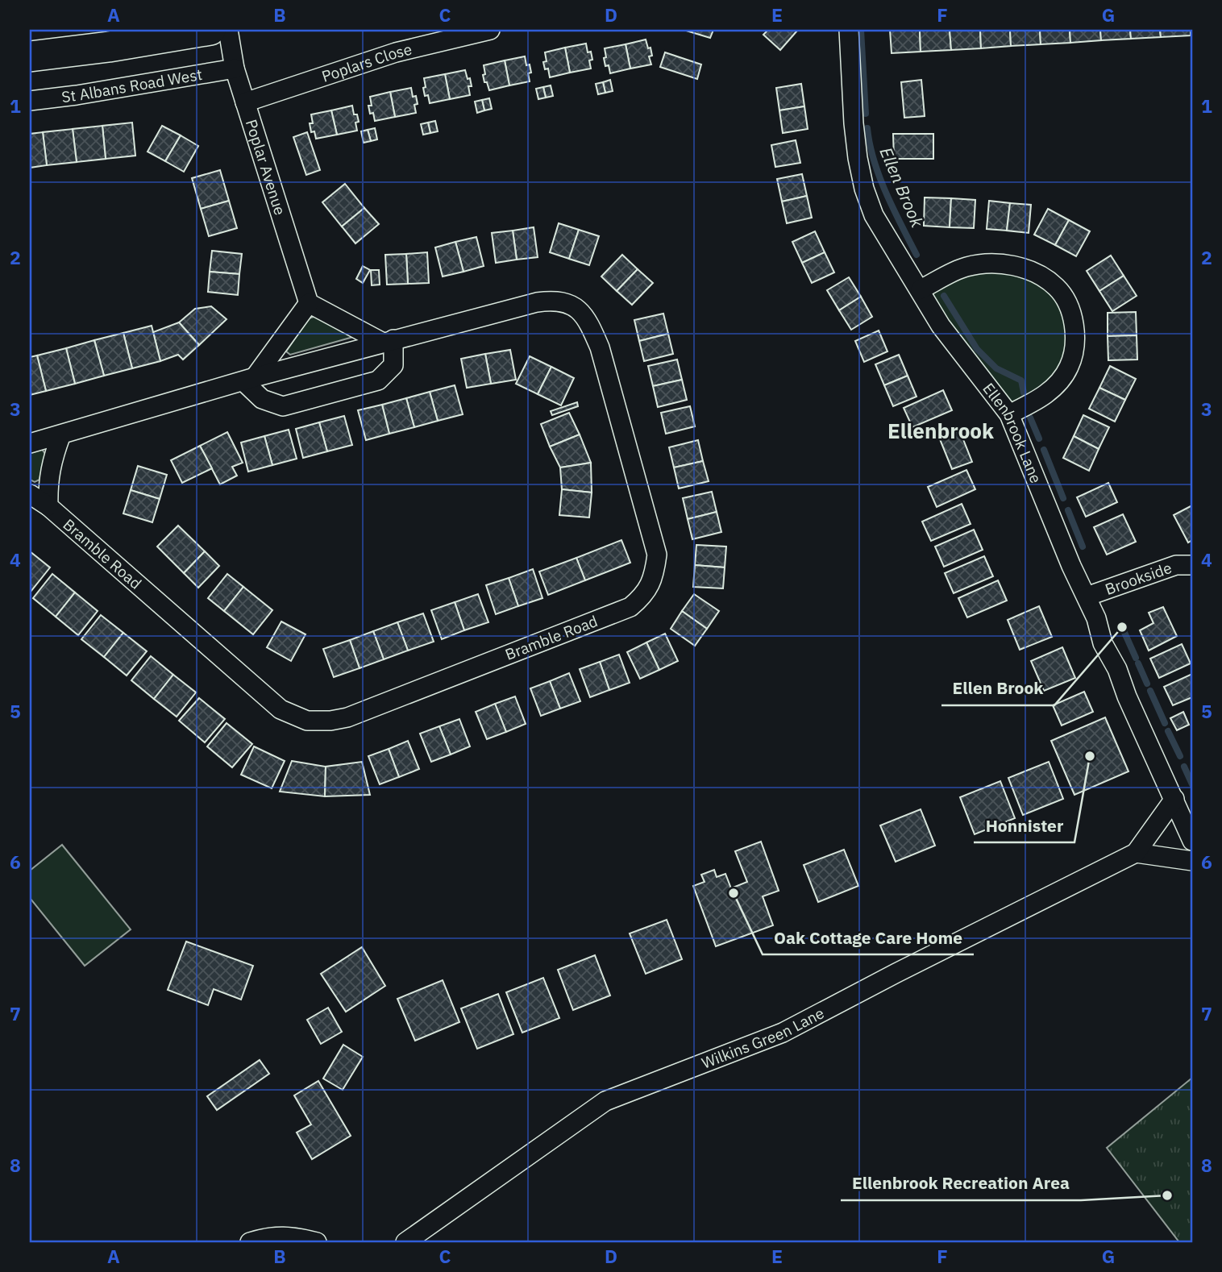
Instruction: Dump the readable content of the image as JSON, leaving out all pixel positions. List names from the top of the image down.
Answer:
{
  "streets": {
    "street": [
      "Poplars Close",
      "St Albans Road West",
      "Poplar Avenue",
      "Ellenbrook Lane",
      "Bramble Road",
      "Brookside",
      "Wilkins Green Lane"
    ]
  },
  "crossings": [
    ["Poplars Close", "Poplar Avenue"],
    ["St Albans Road West", "Poplar Avenue"],
    ["Ellenbrook Lane", "Brookside"],
    ["Ellenbrook Lane", "Wilkins Green Lane"]
  ],
  "districts": ["Ellenbrook"],
  "water": ["Ellen Brook"],
  "places": [
    "Ellen Brook",
    "Honnister",
    "Oak Cottage Care Home",
    "Ellenbrook Recreation Area"
  ],
  "grid": {
    "columns": [
      "A",
      "B",
      "C",
      "D",
      "E",
      "F",
      "G"
    ],
    "rows": [
      "1",
      "2",
      "3",
      "4",
      "5",
      "6",
      "7",
      "8"
    ]
  }
}
